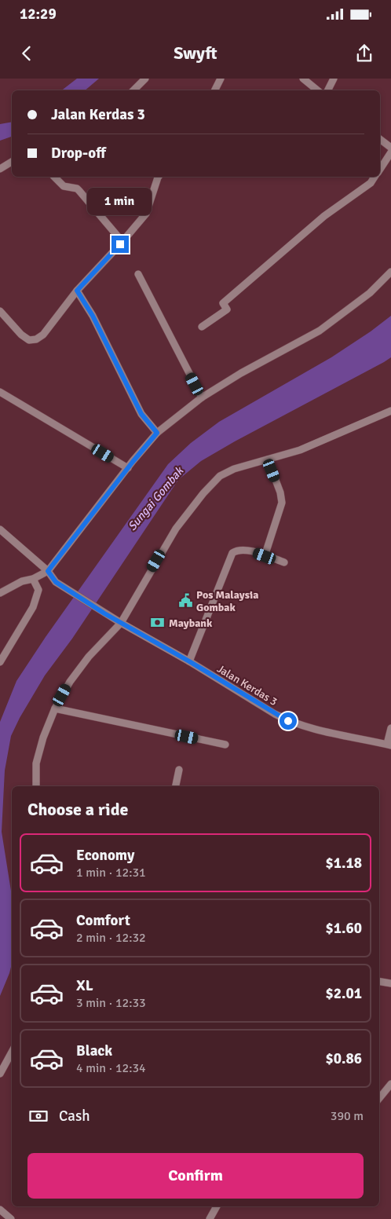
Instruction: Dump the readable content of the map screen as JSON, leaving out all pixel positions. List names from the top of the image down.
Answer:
{
  "streets": {
    "street": ["Jalan Kerdas 3"]
  },
  "water": ["Sungai Gombak"],
  "places": {
    "public building": ["Pos Malaysia Gombak"],
    "bank": ["Maybank"]
  },
  "page": {
    "status": "12:29",
    "header": "Swyft",
    "banner": ["Jalan Kerdas 3", "Drop-off"],
    "bubble": "1 min",
    "heading": "Choose a ride",
    "list": [
      {
        "name": "Economy",
        "note": "1 min · 12:31",
        "value": "$1.18"
      },
      {
        "name": "Comfort",
        "note": "2 min · 12:32",
        "value": "$1.60"
      },
      {
        "name": "XL",
        "note": "3 min · 12:33",
        "value": "$2.01"
      },
      {
        "name": "Black",
        "note": "4 min · 12:34",
        "value": "$0.86"
      }
    ],
    "pay": ["Cash", "390 m"],
    "buttons": "Confirm"
  }
}
